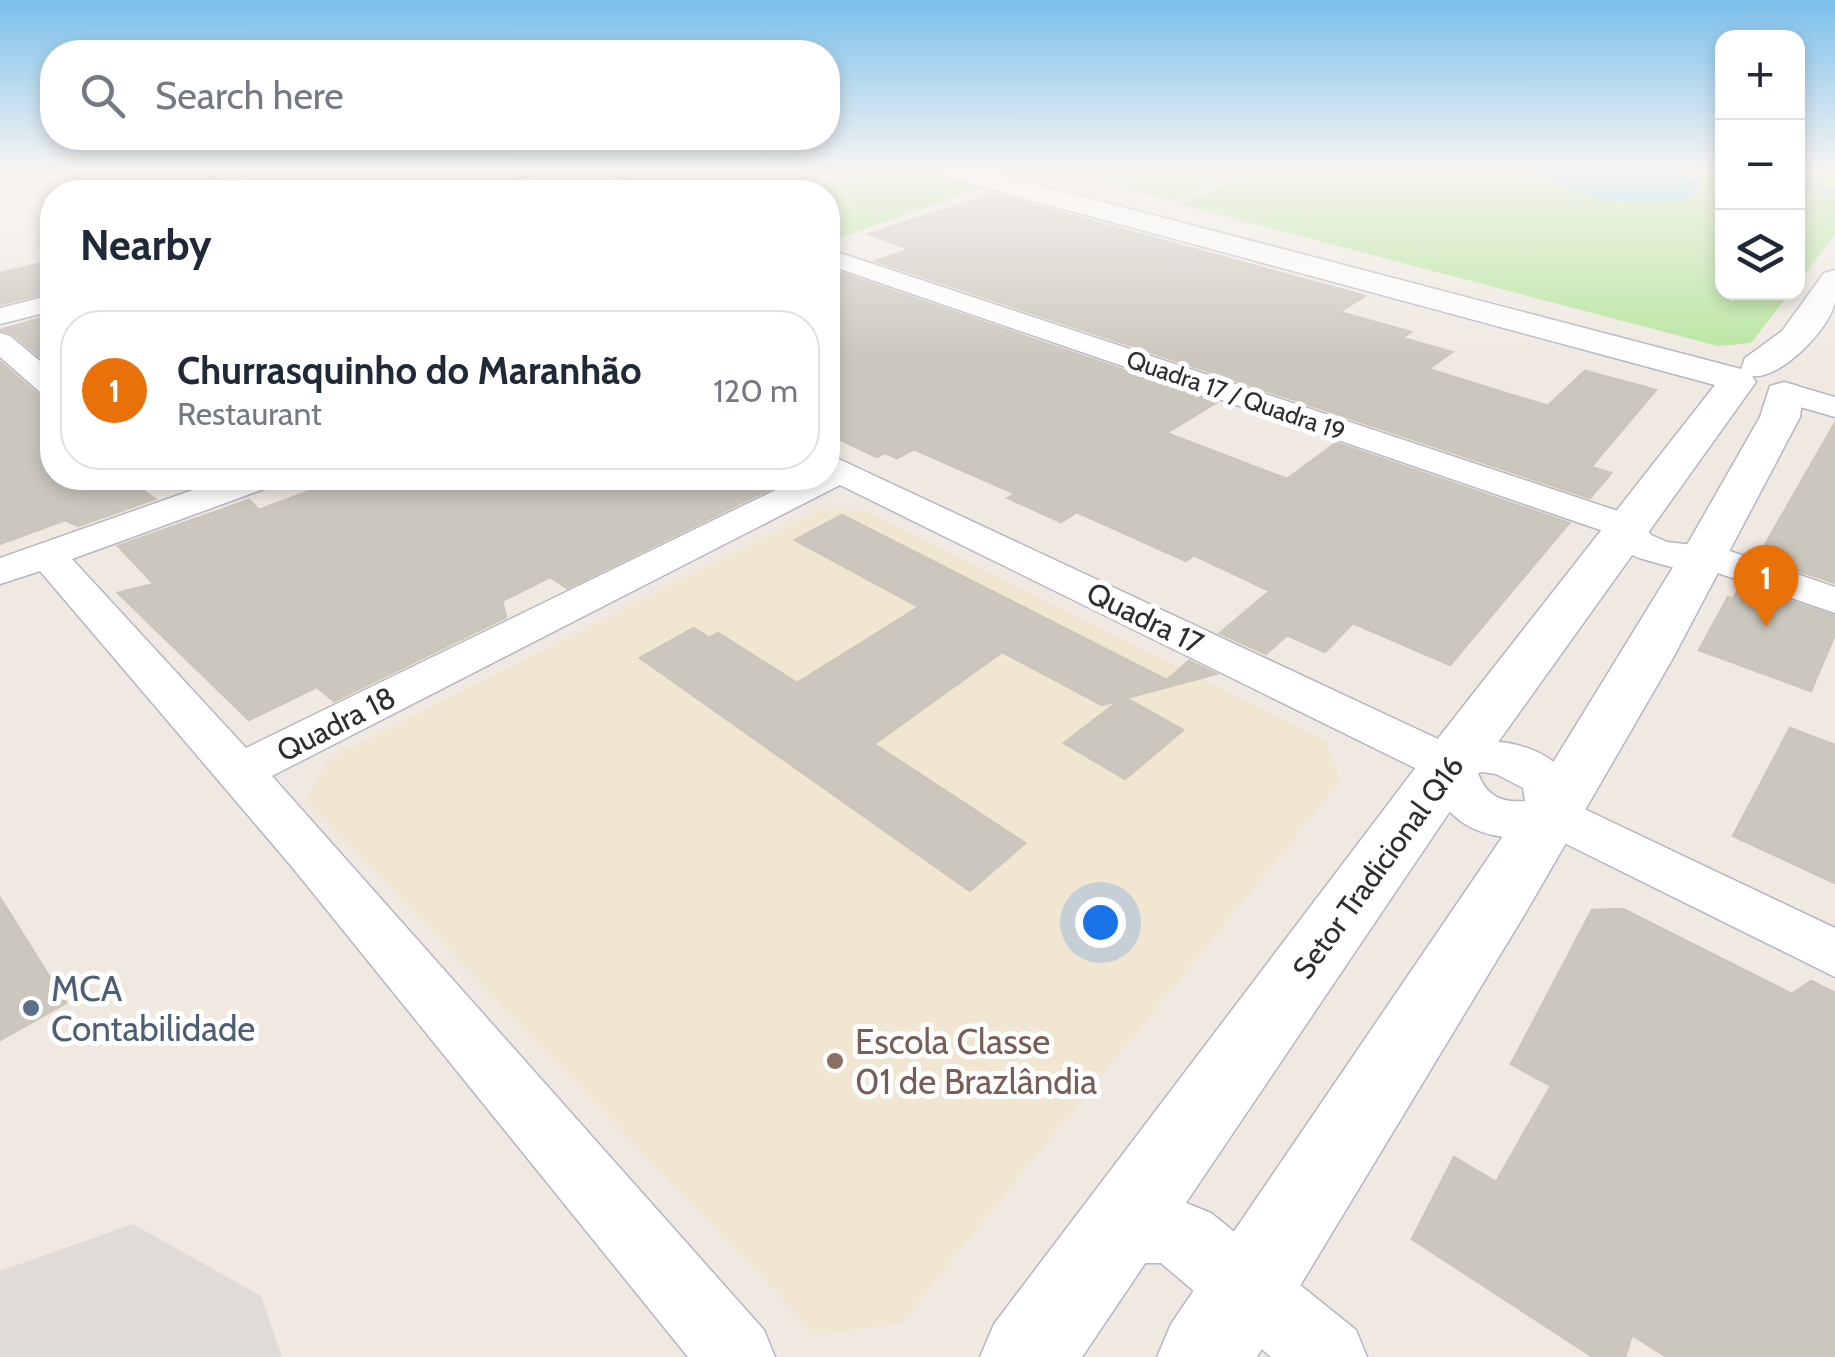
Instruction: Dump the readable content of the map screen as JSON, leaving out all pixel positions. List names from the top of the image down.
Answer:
{
  "streets": {
    "street": [
      "Quadra 17 / Quadra 19",
      "Quadra 17",
      "Quadra 18",
      "Setor Tradicional Q16"
    ]
  },
  "crossings": [
    ["Quadra 17 / Quadra 19", "Setor Tradicional Q16"],
    ["Quadra 17", "Setor Tradicional Q16"]
  ],
  "places": ["MCA Contabilidade", "Escola Classe 01 de Brazlândia"],
  "page": {
    "map_buttons": ["+", "−"],
    "search": "Search here",
    "heading": "Nearby",
    "list": [
      {
        "mark": "1",
        "name": "Churrasquinho do Maranhão",
        "note": "Restaurant",
        "value": "120 m"
      }
    ],
    "pins": "1"
  }
}
